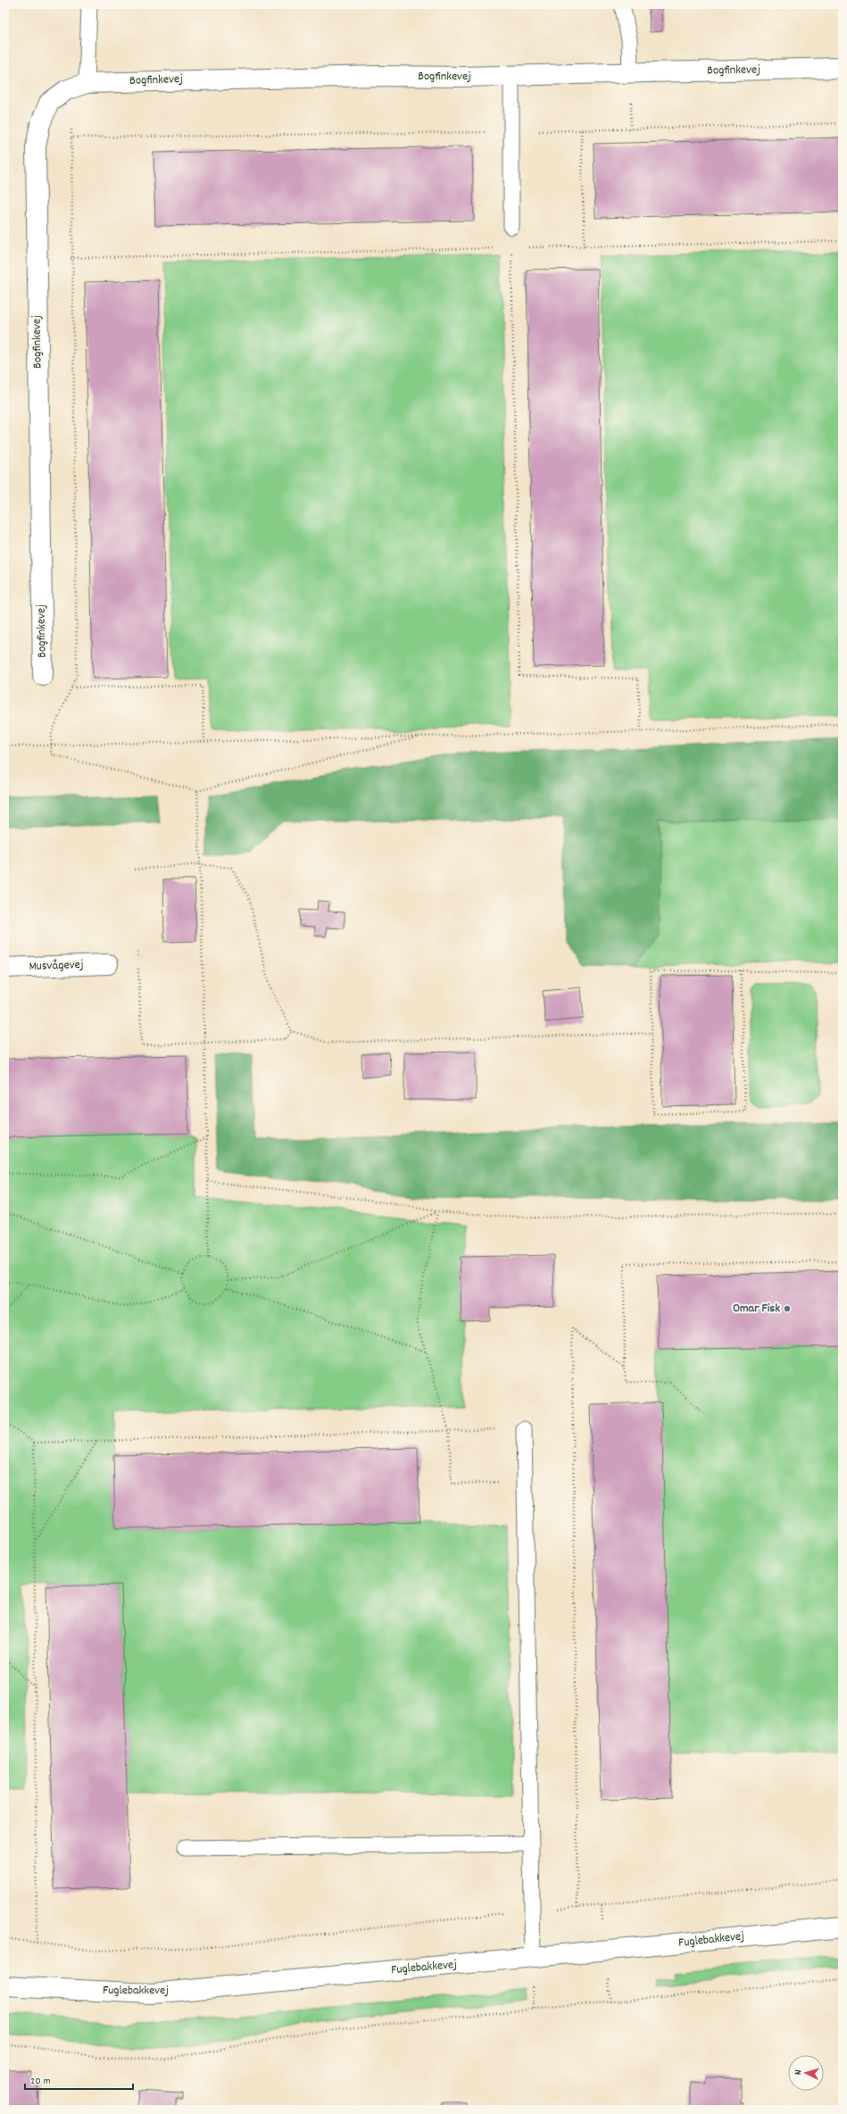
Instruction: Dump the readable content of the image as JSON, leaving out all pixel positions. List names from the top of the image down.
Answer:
{
  "streets": {
    "street": ["Bogfinkevej", "Musvågevej", "Fuglebakkevej"]
  },
  "places": ["Omar Fisk"],
  "scale_bar": "20 m",
  "north": "left"
}
